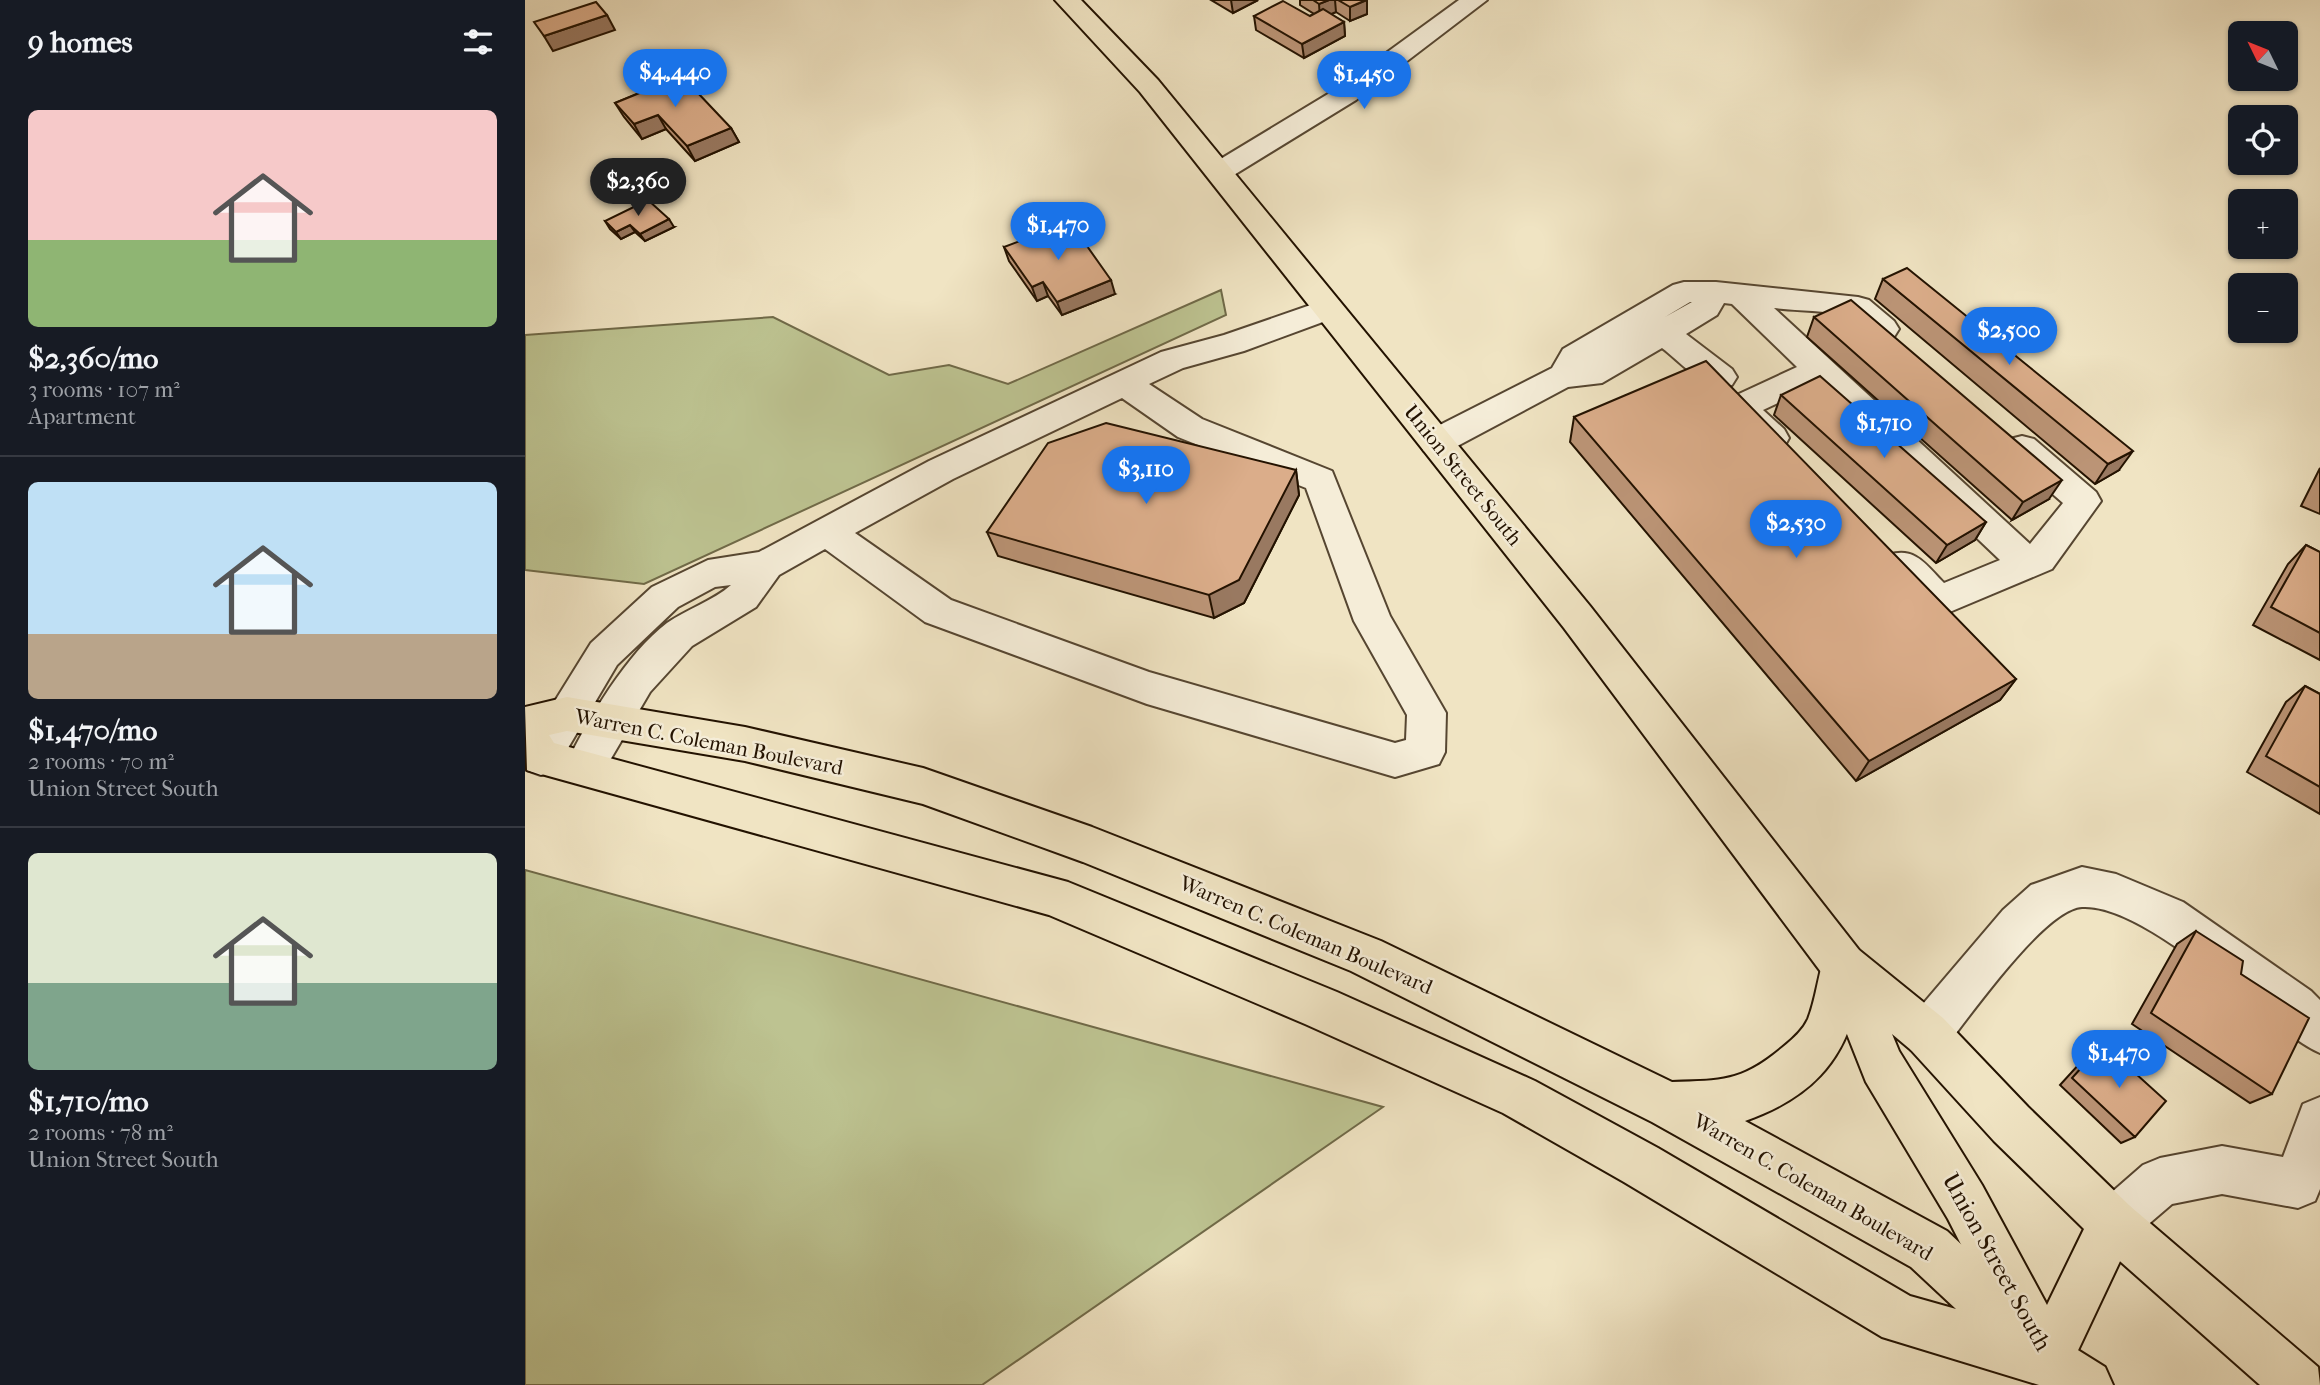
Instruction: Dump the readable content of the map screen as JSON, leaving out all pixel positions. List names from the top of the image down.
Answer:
{
  "streets": {
    "main road": ["Union Street South", "Warren C. Coleman Boulevard"]
  },
  "crossings": [
    ["Union Street South", "Warren C. Coleman Boulevard"]
  ],
  "north": "top left",
  "page": {
    "heading": "9 homes",
    "map_buttons": ["+", "−"],
    "price": [
      "$4,440",
      "$1,450",
      "$2,360",
      "$1,470",
      "$2,500",
      "$1,710",
      "$3,110",
      "$2,530",
      "$1,470"
    ],
    "list": [
      {
        "name": "$2,360/mo",
        "note": "3 rooms · 107 m² · Apartment"
      },
      {
        "name": "$1,470/mo",
        "note": "2 rooms · 70 m² · Union Street South"
      },
      {
        "name": "$1,710/mo",
        "note": "2 rooms · 78 m² · Union Street South"
      }
    ]
  }
}
